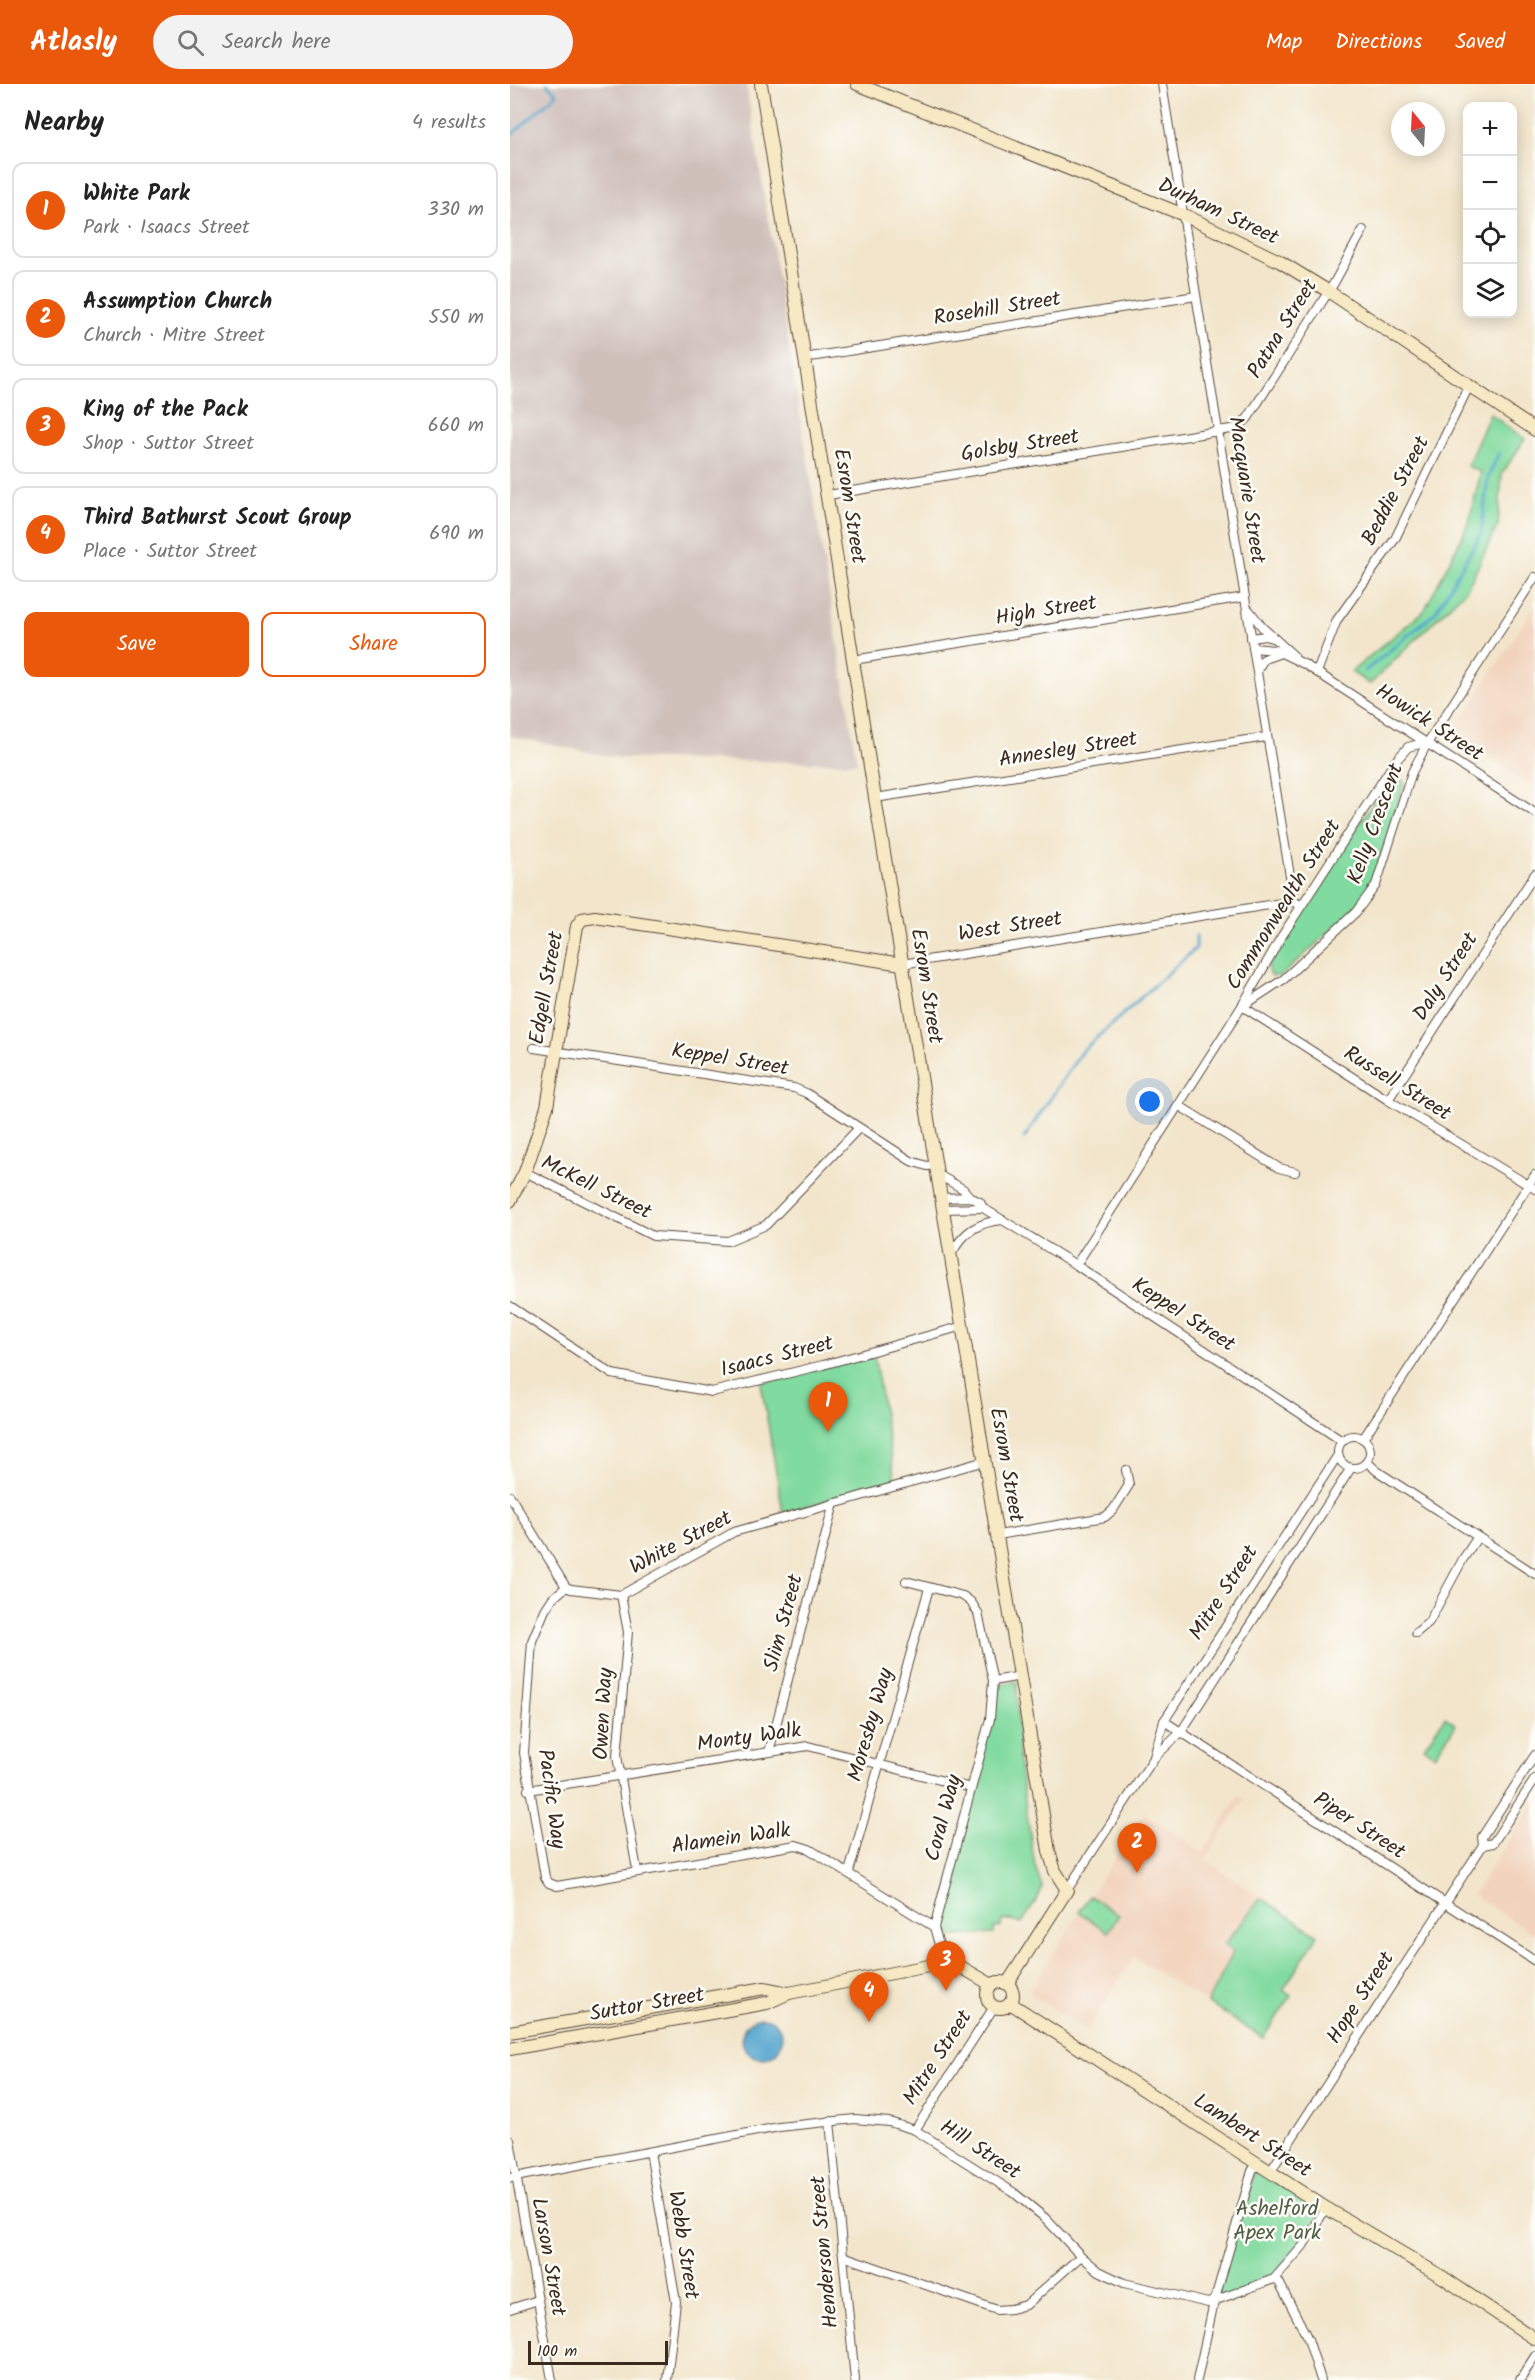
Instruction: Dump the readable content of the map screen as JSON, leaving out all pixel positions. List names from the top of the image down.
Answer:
{
  "streets": {
    "street": [
      "Durham Street",
      "Rosehill Street",
      "Patna Street",
      "Golsby Street",
      "Macquarie Street",
      "Beddie Street",
      "Esrom Street",
      "High Street",
      "Howick Street",
      "Annesley Street",
      "Kelly Crescent",
      "Commonwealth Street",
      "West Street",
      "Daly Street",
      "Edgell Street",
      "Keppel Street",
      "Russell Street",
      "McKell Street",
      "Isaacs Street",
      "White Street",
      "Mitre Street",
      "Slim Street",
      "Owen Way",
      "Moresby Way",
      "Monty Walk",
      "Pacific Way",
      "Coral Way",
      "Piper Street",
      "Alamein Walk",
      "Hope Street",
      "Suttor Street",
      "Lambert Street",
      "Hill Street",
      "Webb Street",
      "Henderson Street",
      "Larson Street"
    ]
  },
  "crossings": [
    ["Durham Street", "Patna Street"],
    ["Durham Street", "Macquarie Street"],
    ["Durham Street", "Beddie Street"],
    ["Rosehill Street", "Macquarie Street"],
    ["Rosehill Street", "Esrom Street"],
    ["Patna Street", "Golsby Street"],
    ["Patna Street", "Macquarie Street"],
    ["Golsby Street", "Macquarie Street"],
    ["Golsby Street", "Esrom Street"],
    ["Macquarie Street", "High Street"],
    ["Macquarie Street", "Howick Street"],
    ["Macquarie Street", "Annesley Street"],
    ["Macquarie Street", "Commonwealth Street"],
    ["Macquarie Street", "West Street"],
    ["Beddie Street", "Howick Street"],
    ["Esrom Street", "High Street"],
    ["Esrom Street", "Annesley Street"],
    ["Esrom Street", "West Street"],
    ["Esrom Street", "Keppel Street"],
    ["Esrom Street", "Isaacs Street"],
    ["Esrom Street", "White Street"],
    ["Esrom Street", "Mitre Street"],
    ["High Street", "Howick Street"],
    ["Howick Street", "Kelly Crescent"],
    ["Howick Street", "Commonwealth Street"],
    ["Kelly Crescent", "Commonwealth Street"],
    ["Kelly Crescent", "Russell Street"],
    ["Commonwealth Street", "West Street"],
    ["Commonwealth Street", "Keppel Street"],
    ["Commonwealth Street", "Russell Street"],
    ["West Street", "Edgell Street"],
    ["Daly Street", "Russell Street"],
    ["Edgell Street", "Keppel Street"],
    ["Edgell Street", "McKell Street"],
    ["Keppel Street", "McKell Street"],
    ["Keppel Street", "Mitre Street"],
    ["White Street", "Slim Street"],
    ["White Street", "Owen Way"],
    ["White Street", "Pacific Way"],
    ["Mitre Street", "Piper Street"],
    ["Mitre Street", "Lambert Street"],
    ["Mitre Street", "Hill Street"],
    ["Slim Street", "Monty Walk"],
    ["Owen Way", "Monty Walk"],
    ["Owen Way", "Alamein Walk"],
    ["Moresby Way", "Monty Walk"],
    ["Moresby Way", "Coral Way"],
    ["Moresby Way", "Alamein Walk"],
    ["Monty Walk", "Pacific Way"],
    ["Monty Walk", "Coral Way"],
    ["Pacific Way", "Alamein Walk"],
    ["Coral Way", "Alamein Walk"],
    ["Piper Street", "Hope Street"],
    ["Hope Street", "Lambert Street"],
    ["Hill Street", "Webb Street"],
    ["Hill Street", "Henderson Street"],
    ["Hill Street", "Larson Street"]
  ],
  "parks": ["Ashelford Apex Park"],
  "scale_bar": "100 m",
  "north": "top",
  "page": {
    "header": "Atlasly",
    "search": "Search here",
    "nav": ["Map", "Directions", "Saved"],
    "heading": ["Nearby", "4 results"],
    "map_buttons": ["+", "−"],
    "list": [
      {
        "mark": "1",
        "name": "White Park",
        "note": "Park · Isaacs Street",
        "value": "330 m"
      },
      {
        "mark": "2",
        "name": "Assumption Church",
        "note": "Church · Mitre Street",
        "value": "550 m"
      },
      {
        "mark": "3",
        "name": "King of the Pack",
        "note": "Shop · Suttor Street",
        "value": "660 m"
      },
      {
        "mark": "4",
        "name": "Third Bathurst Scout Group",
        "note": "Place · Suttor Street",
        "value": "690 m"
      }
    ],
    "buttons": ["Save", "Share"],
    "pins": [
      "1",
      "2",
      "3",
      "4"
    ],
    "scale": "100 m"
  }
}
